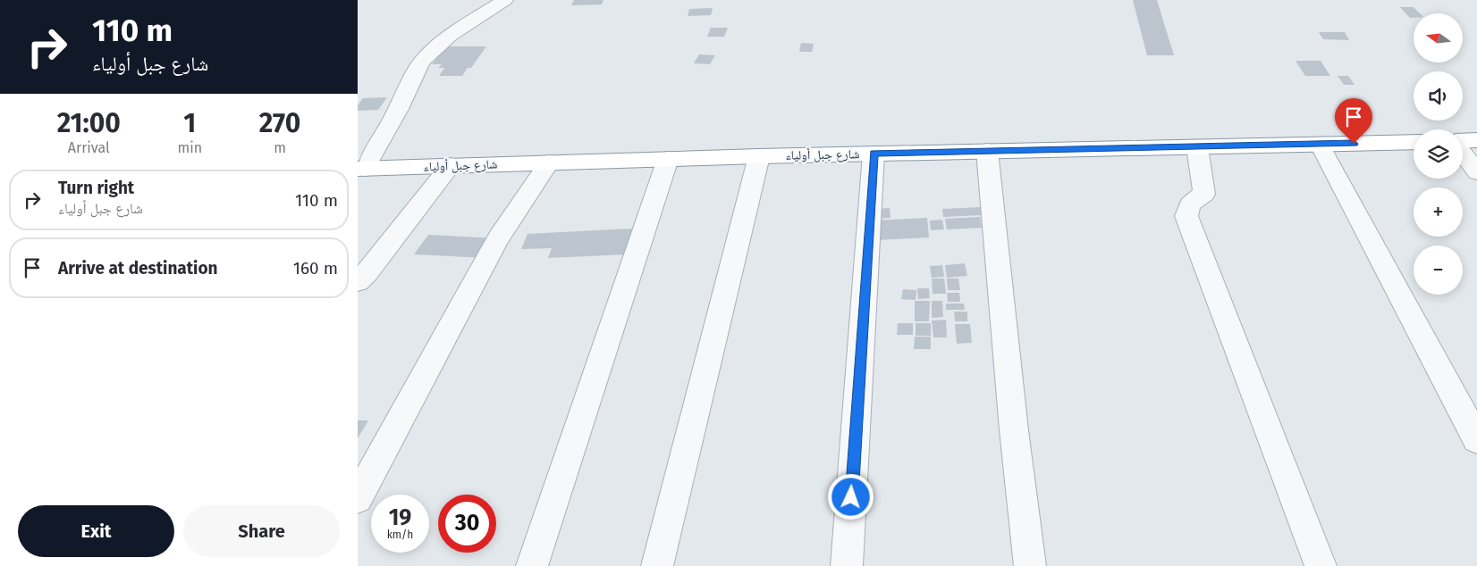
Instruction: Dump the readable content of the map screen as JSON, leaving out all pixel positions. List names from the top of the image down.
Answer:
{
  "streets": {
    "highway": ["شارع جبل أولياء"]
  },
  "north": "left",
  "page": {
    "turn": ["110 m", "شارع جبل أولياء"],
    "map_buttons": ["+", "−"],
    "eta": [
      "21:00",
      "Arrival",
      "1",
      "min",
      "270",
      "m"
    ],
    "list": [
      {
        "name": "Turn right",
        "note": "شارع جبل أولياء",
        "value": "110 m"
      },
      {
        "name": "Arrive at destination",
        "value": "160 m"
      }
    ],
    "speed": "19 km/h",
    "limit": "30",
    "buttons": ["Exit", "Share"]
  }
}
